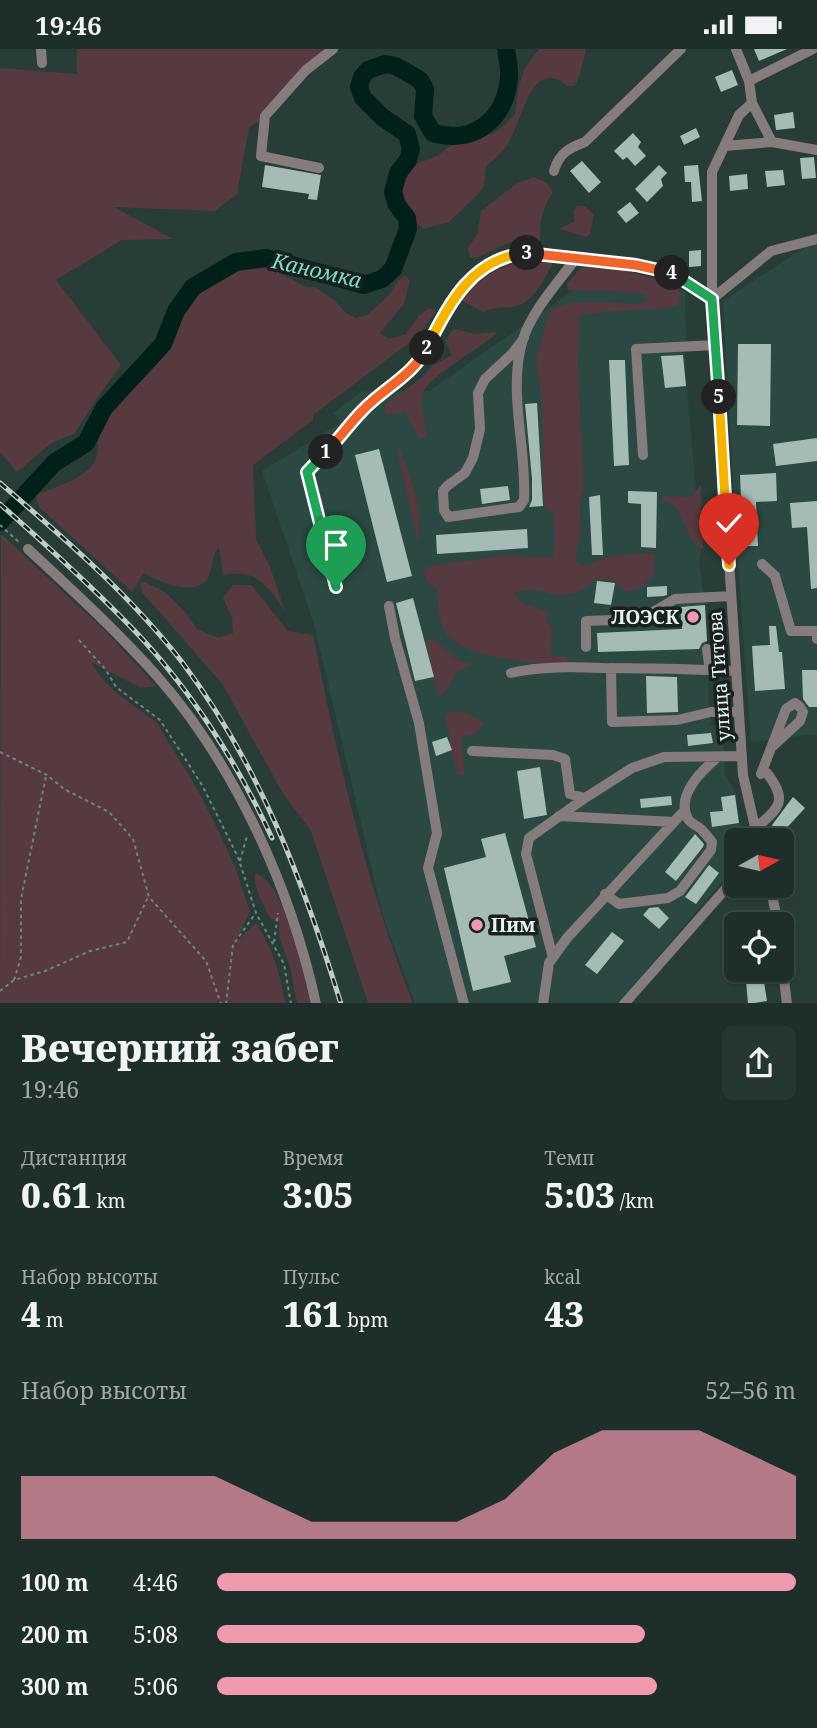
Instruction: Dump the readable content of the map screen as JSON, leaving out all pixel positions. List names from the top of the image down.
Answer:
{
  "streets": {
    "street": ["улица Титова"]
  },
  "water": ["Каномка"],
  "places": ["ЛОЭСК", "Пим"],
  "north": "right",
  "page": {
    "status": "19:46",
    "pins": [
      "3",
      "4",
      "2",
      "5",
      "1"
    ],
    "heading": ["Вечерний забег", "19:46"],
    "stats": [
      ["Дистанция", "0.61 km"],
      ["Время", "3:05"],
      ["Темп", "5:03 /km"],
      ["Набор высоты", "4 m"],
      ["Пульс", "161 bpm"],
      ["kcal", "43"]
    ],
    "chart": ["Набор высоты", "52–56 m"],
    "list": [
      {
        "name": "100 m",
        "note": "4:46"
      },
      {
        "name": "200 m",
        "note": "5:08"
      },
      {
        "name": "300 m",
        "note": "5:06"
      }
    ]
  }
}
